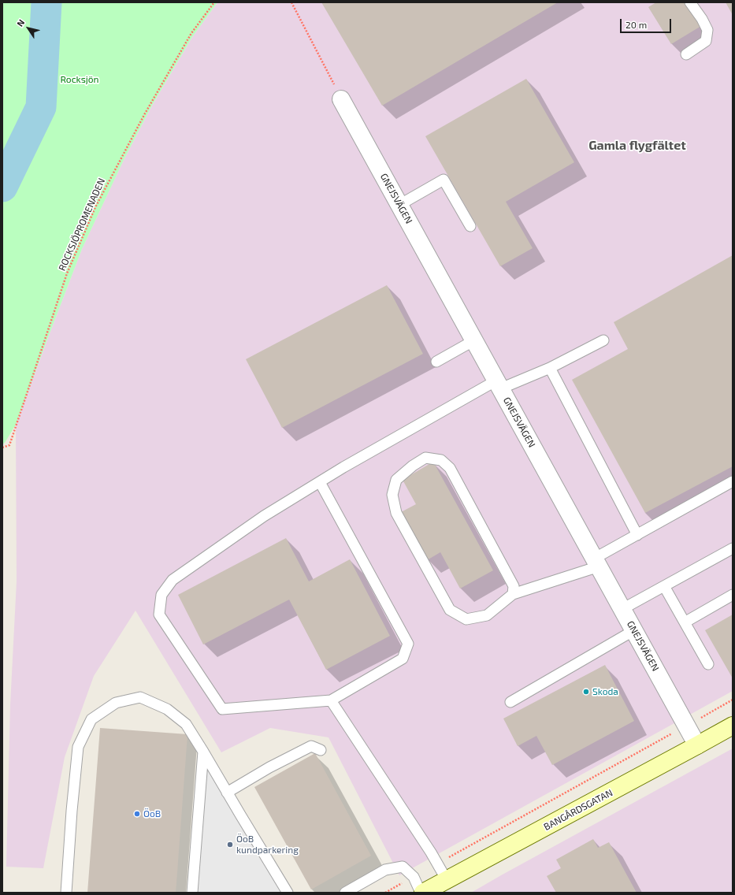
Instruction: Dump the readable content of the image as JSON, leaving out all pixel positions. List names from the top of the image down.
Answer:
{
  "streets": {
    "main road": ["BANGÅRDSGATAN"],
    "street": ["GNEJSVÄGEN"],
    "path": ["ROCKSJÖPROMENADEN"]
  },
  "crossings": [
    ["GNEJSVÄGEN", "BANGÅRDSGATAN"]
  ],
  "districts": ["Gamla flygfältet"],
  "parks": ["Rocksjön"],
  "places": ["Skoda", "ÖoB", "ÖoB kundparkering"],
  "scale_bar": "20 m",
  "north": "top left"
}
